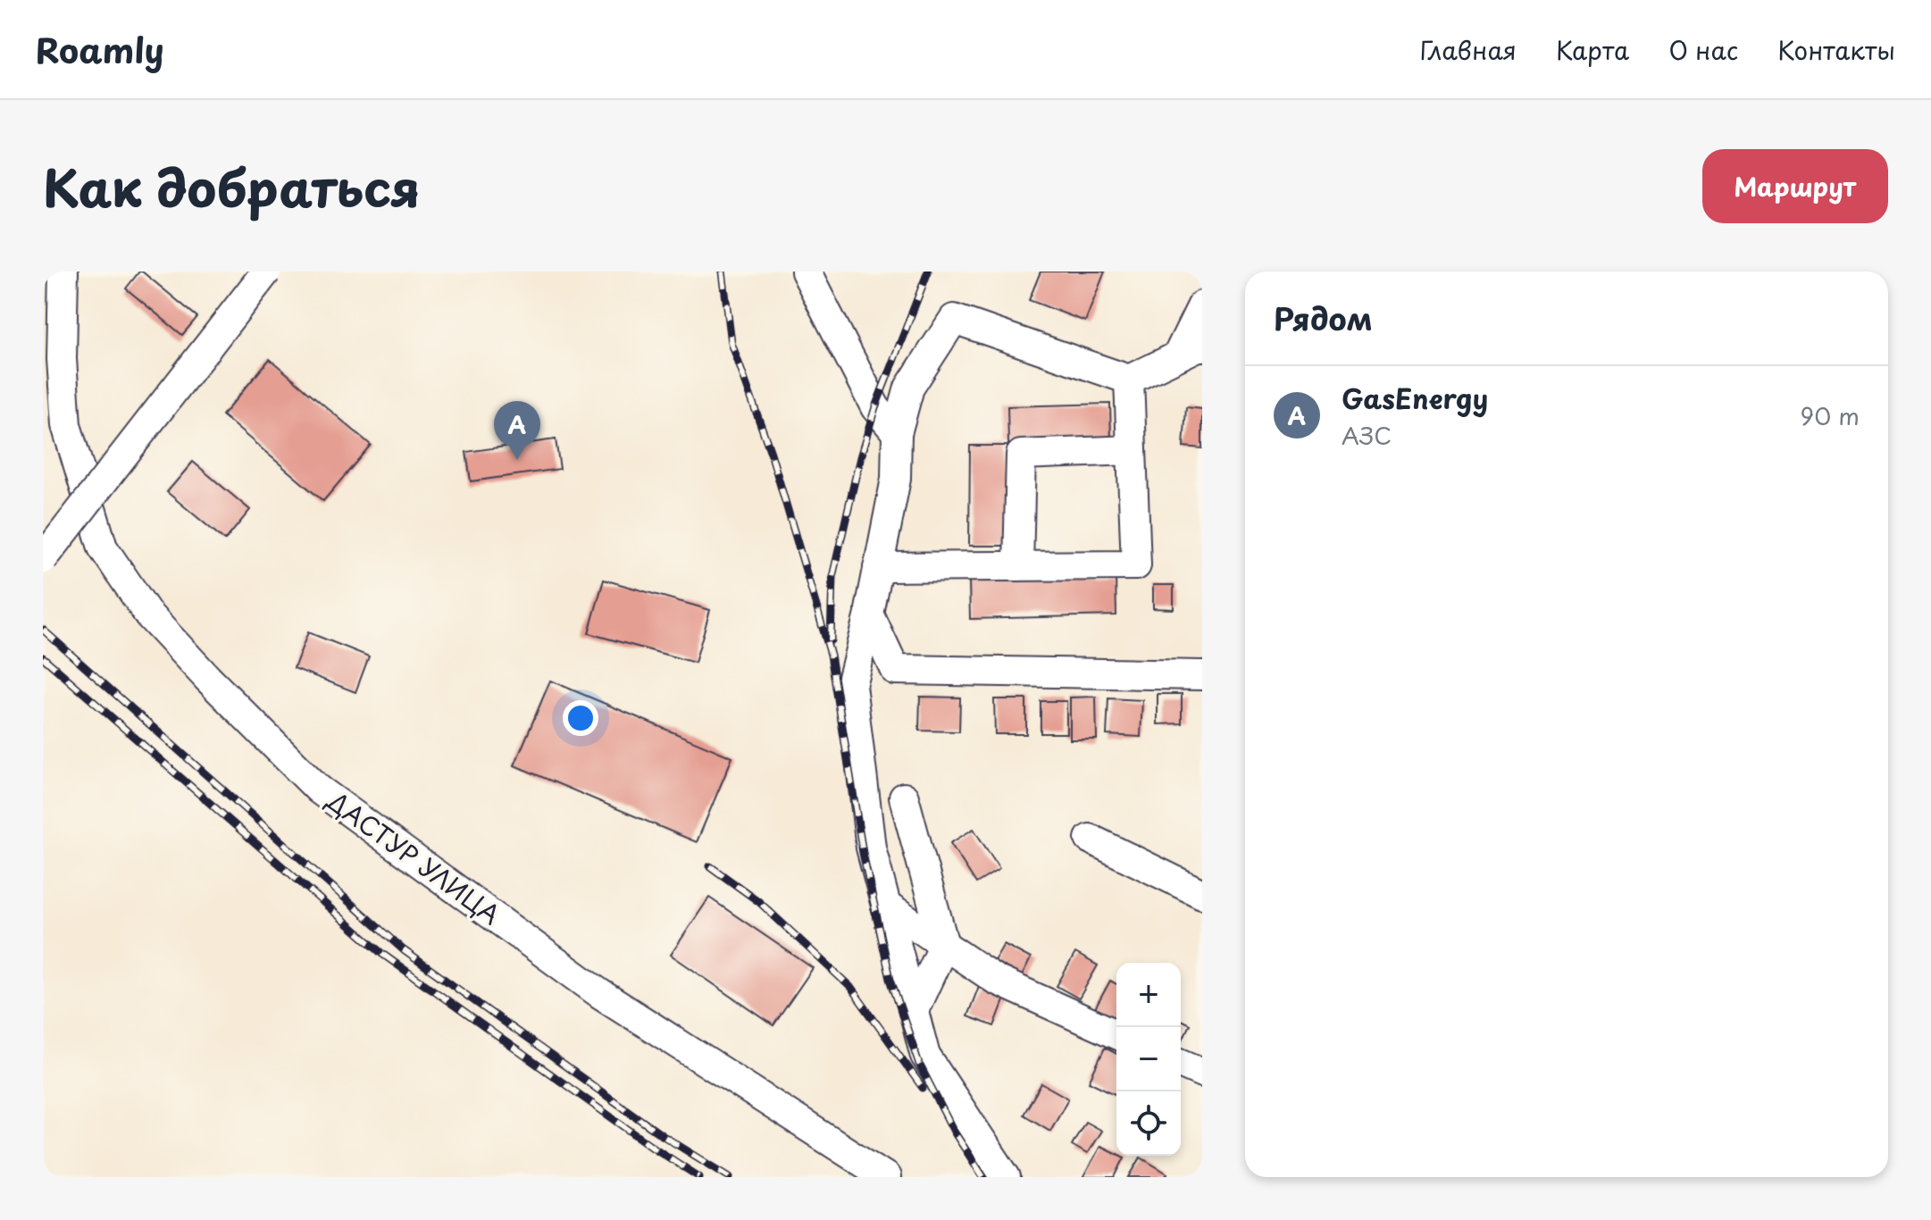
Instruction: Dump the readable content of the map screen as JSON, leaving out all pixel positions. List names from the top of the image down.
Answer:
{
  "streets": {
    "street": ["ДАСТУР УЛИЦА"]
  },
  "page": {
    "header": "Roamly",
    "nav": [
      "Главная",
      "Карта",
      "О нас",
      "Контакты"
    ],
    "title": "Как добраться",
    "buttons": "Маршрут",
    "heading": "Рядом",
    "list": [
      {
        "mark": "A",
        "name": "GasEnergy",
        "note": "АЗС",
        "value": "90 m"
      }
    ],
    "pins": "A",
    "map_buttons": ["+", "−"]
  }
}
